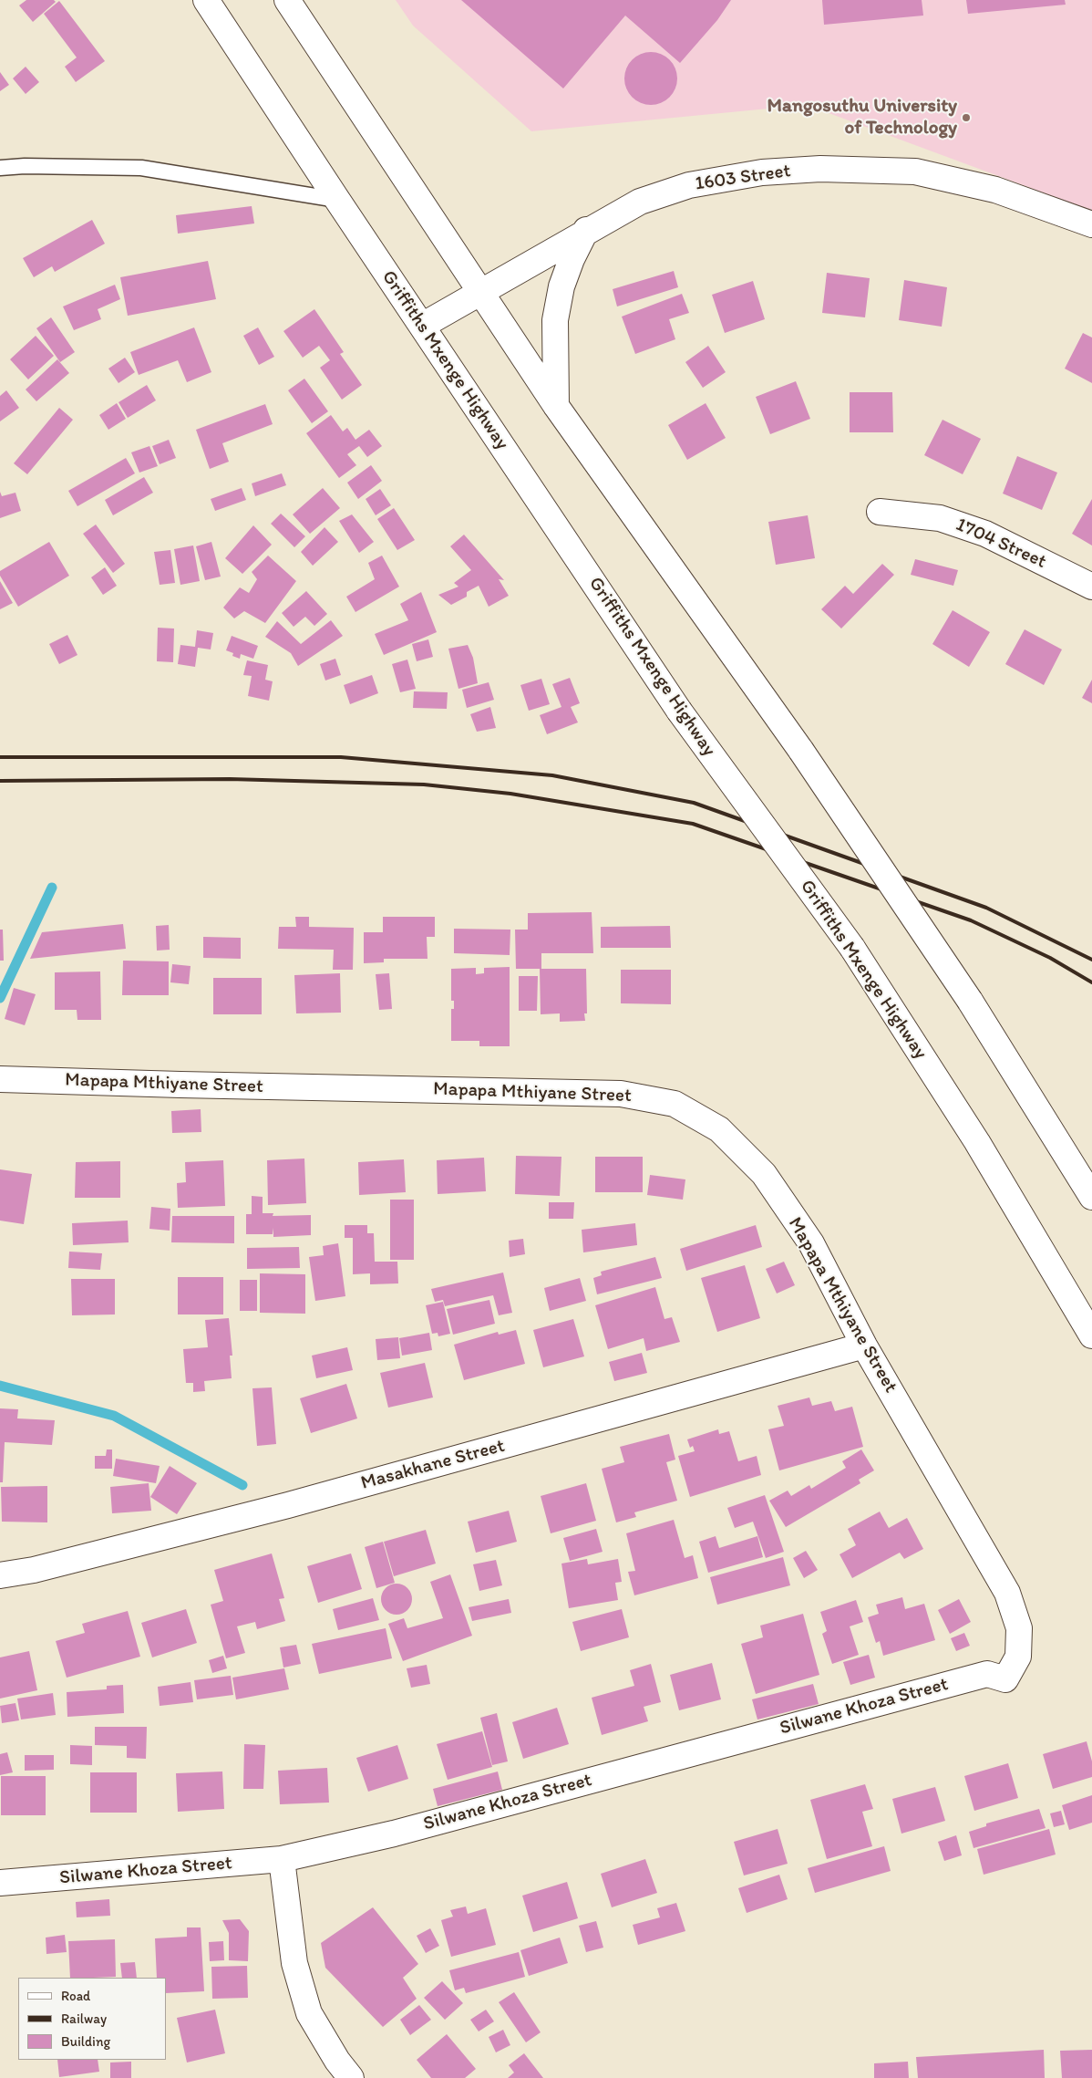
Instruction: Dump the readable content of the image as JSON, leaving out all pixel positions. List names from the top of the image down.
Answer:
{
  "streets": {
    "street": [
      "1603 Street",
      "Griffiths Mxenge Highway",
      "1704 Street",
      "Mapapa Mthiyane Street",
      "Masakhane Street",
      "Silwane Khoza Street"
    ]
  },
  "crossings": [
    ["1603 Street", "Griffiths Mxenge Highway"],
    ["Mapapa Mthiyane Street", "Masakhane Street"],
    ["Mapapa Mthiyane Street", "Silwane Khoza Street"]
  ],
  "places": ["Mangosuthu University of Technology"],
  "legend": ["Road", "Railway", "Building"]
}
